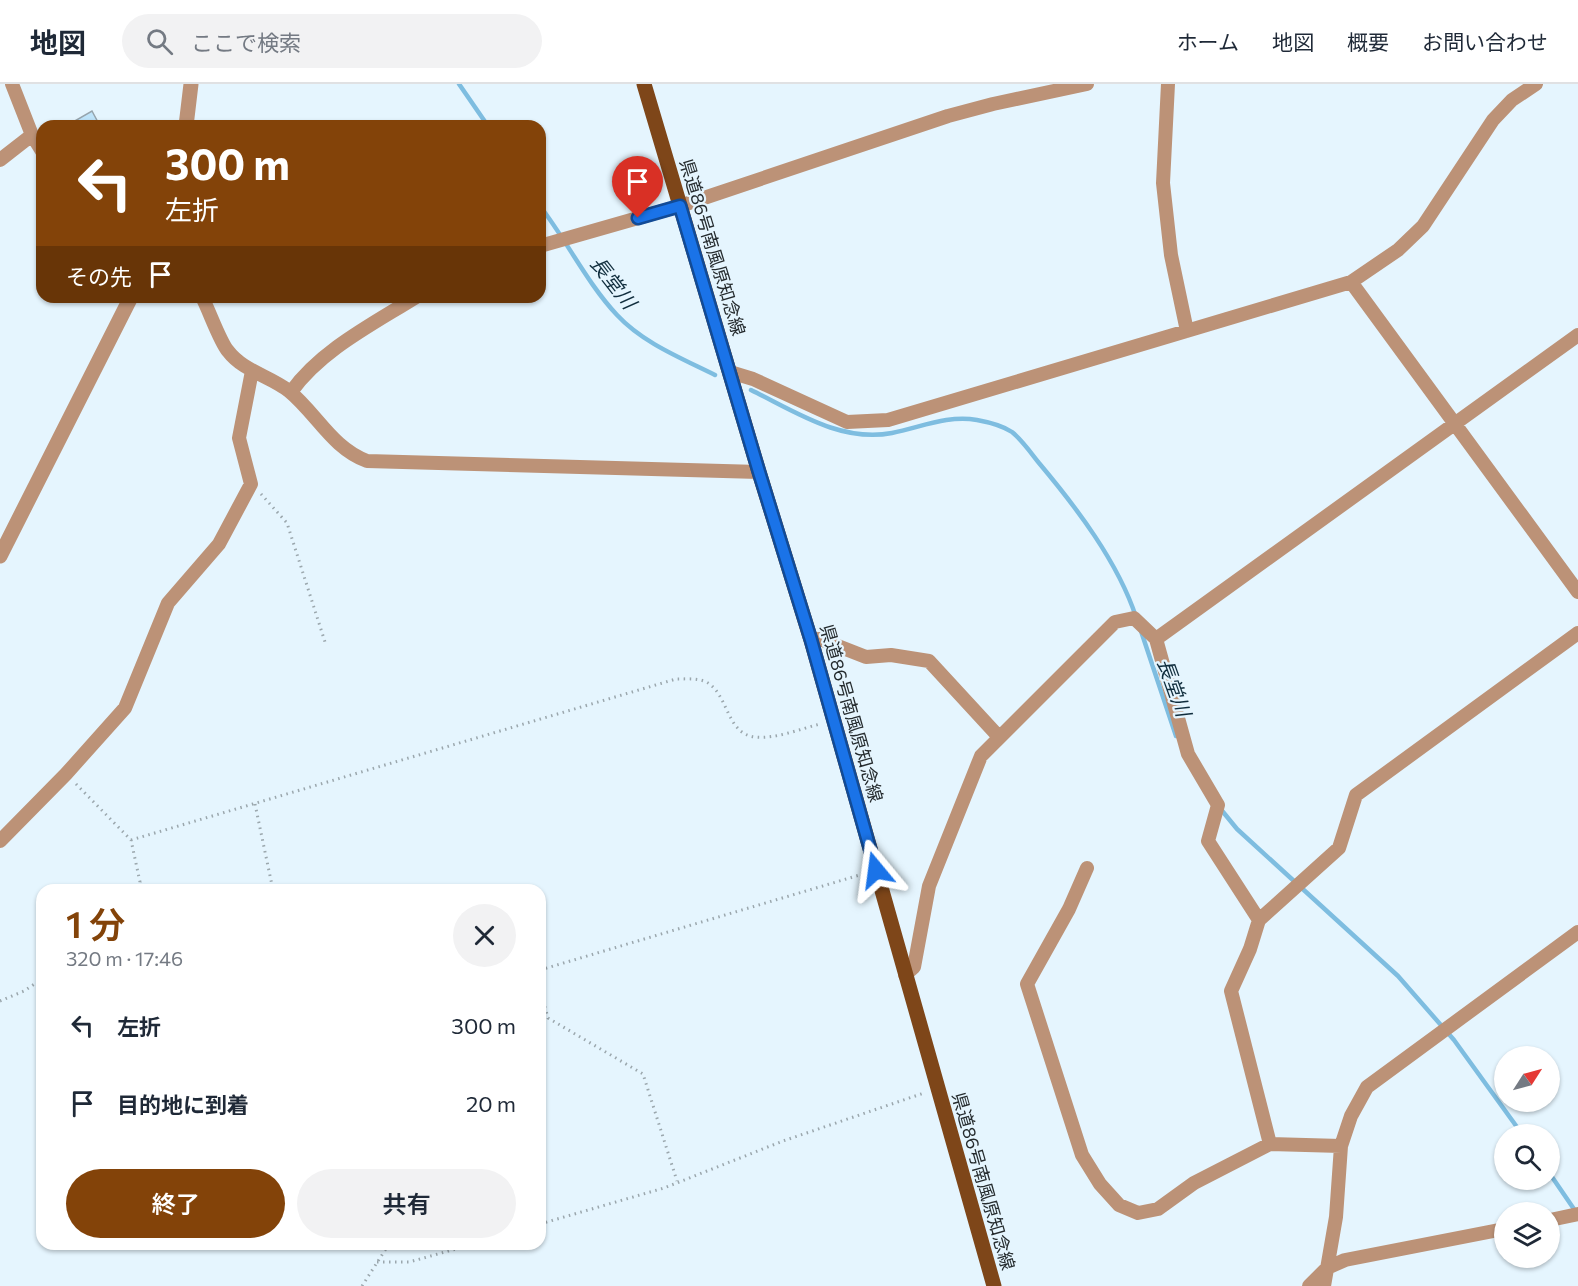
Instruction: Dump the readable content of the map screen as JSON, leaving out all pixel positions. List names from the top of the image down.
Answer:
{
  "streets": {
    "main road": ["県道86号南風原知念線"]
  },
  "water": ["長堂川"],
  "north": "top right",
  "page": {
    "header": "地図",
    "search": "ここで検索",
    "nav": [
      "ホーム",
      "地図",
      "概要",
      "お問い合わせ"
    ],
    "turn": ["300 m", "左折"],
    "then": "その先",
    "heading": ["1 分", "320 m · 17:46"],
    "list": [
      {
        "name": "左折",
        "value": "300 m"
      },
      {
        "name": "目的地に到着",
        "value": "20 m"
      }
    ],
    "buttons": ["終了", "共有"]
  }
}
